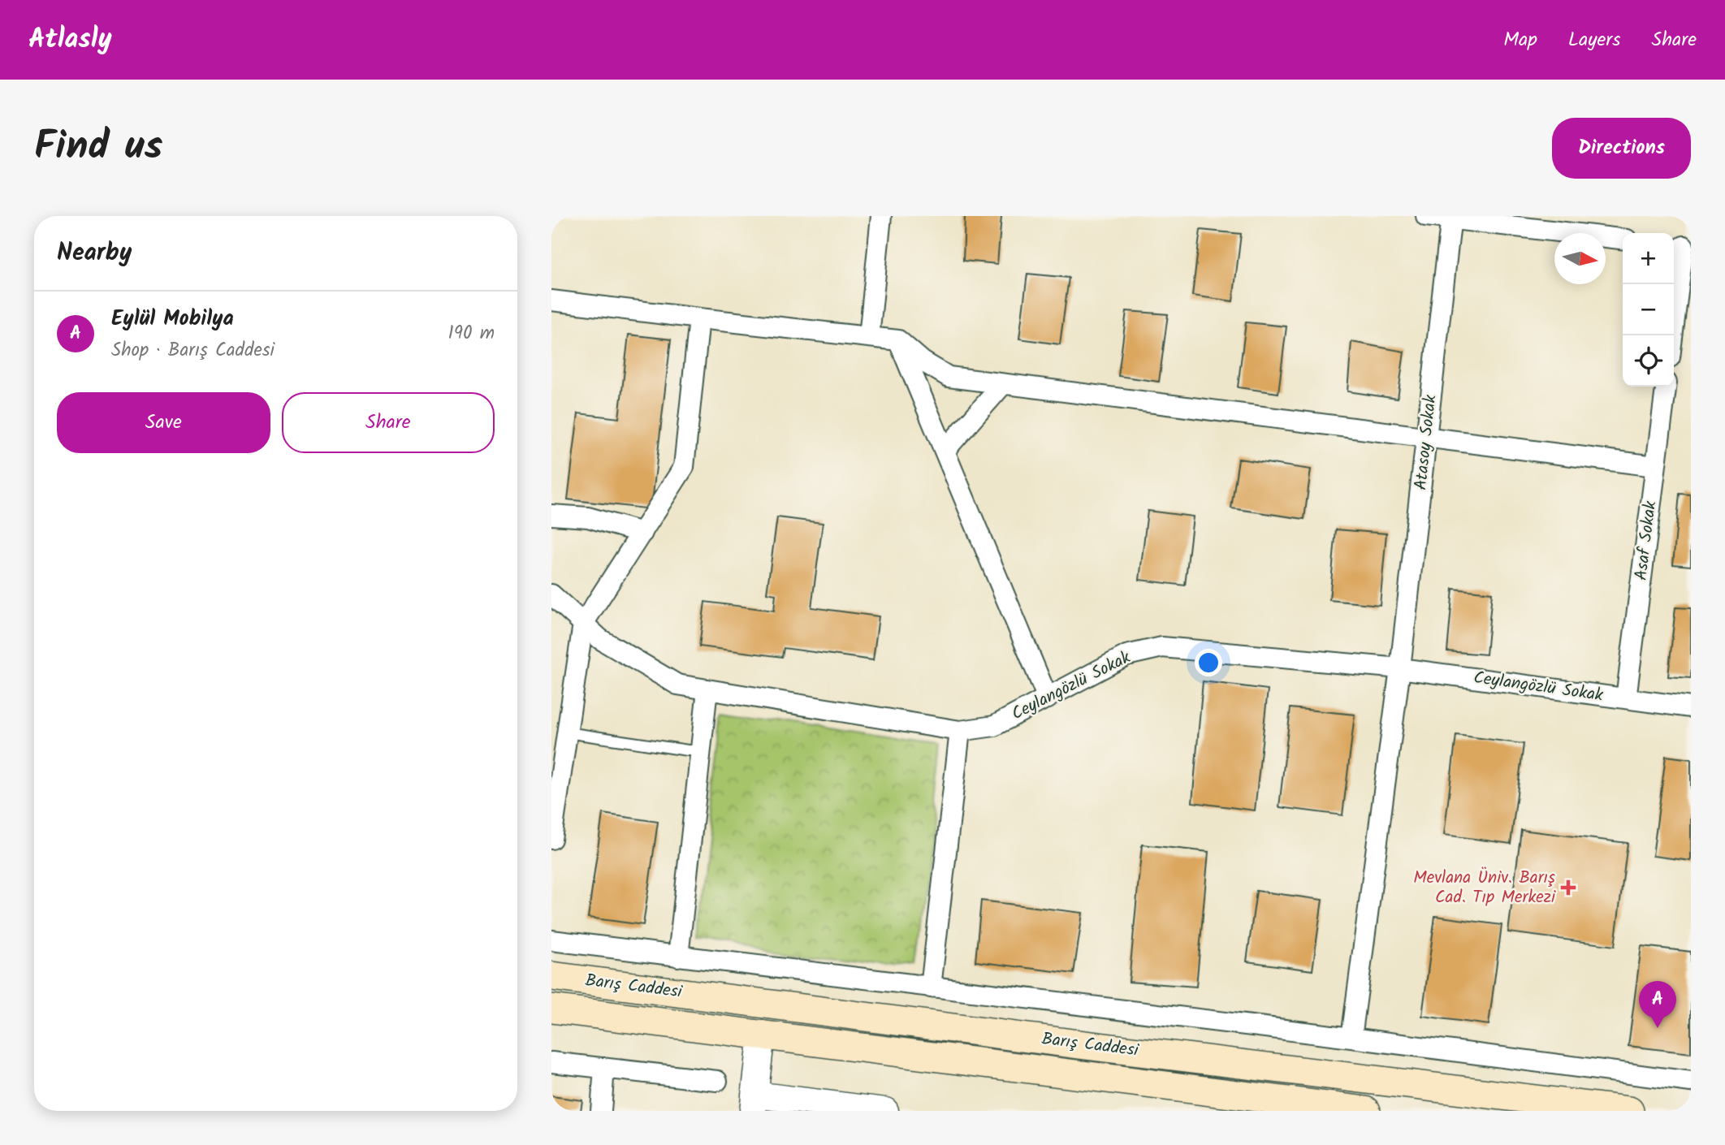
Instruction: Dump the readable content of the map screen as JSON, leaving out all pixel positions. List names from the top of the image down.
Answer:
{
  "streets": {
    "main road": ["Barış Caddesi"],
    "street": ["Atasoy Sokak", "Asaf Sokak", "Ceylangözlü Sokak"]
  },
  "crossings": [
    ["Atasoy Sokak", "Ceylangözlü Sokak"],
    ["Asaf Sokak", "Ceylangözlü Sokak"]
  ],
  "places": {
    "health": ["Mevlana Üniv. Barış Cad. Tıp Merkezi"]
  },
  "north": "right",
  "page": {
    "header": "Atlasly",
    "nav": ["Map", "Layers", "Share"],
    "title": "Find us",
    "buttons": [
      "Directions",
      ["Save", "Share"]
    ],
    "heading": "Nearby",
    "map_buttons": ["+", "−"],
    "list": [
      {
        "mark": "A",
        "name": "Eylül Mobilya",
        "note": "Shop · Barış Caddesi",
        "value": "190 m"
      }
    ],
    "pins": "A"
  }
}
